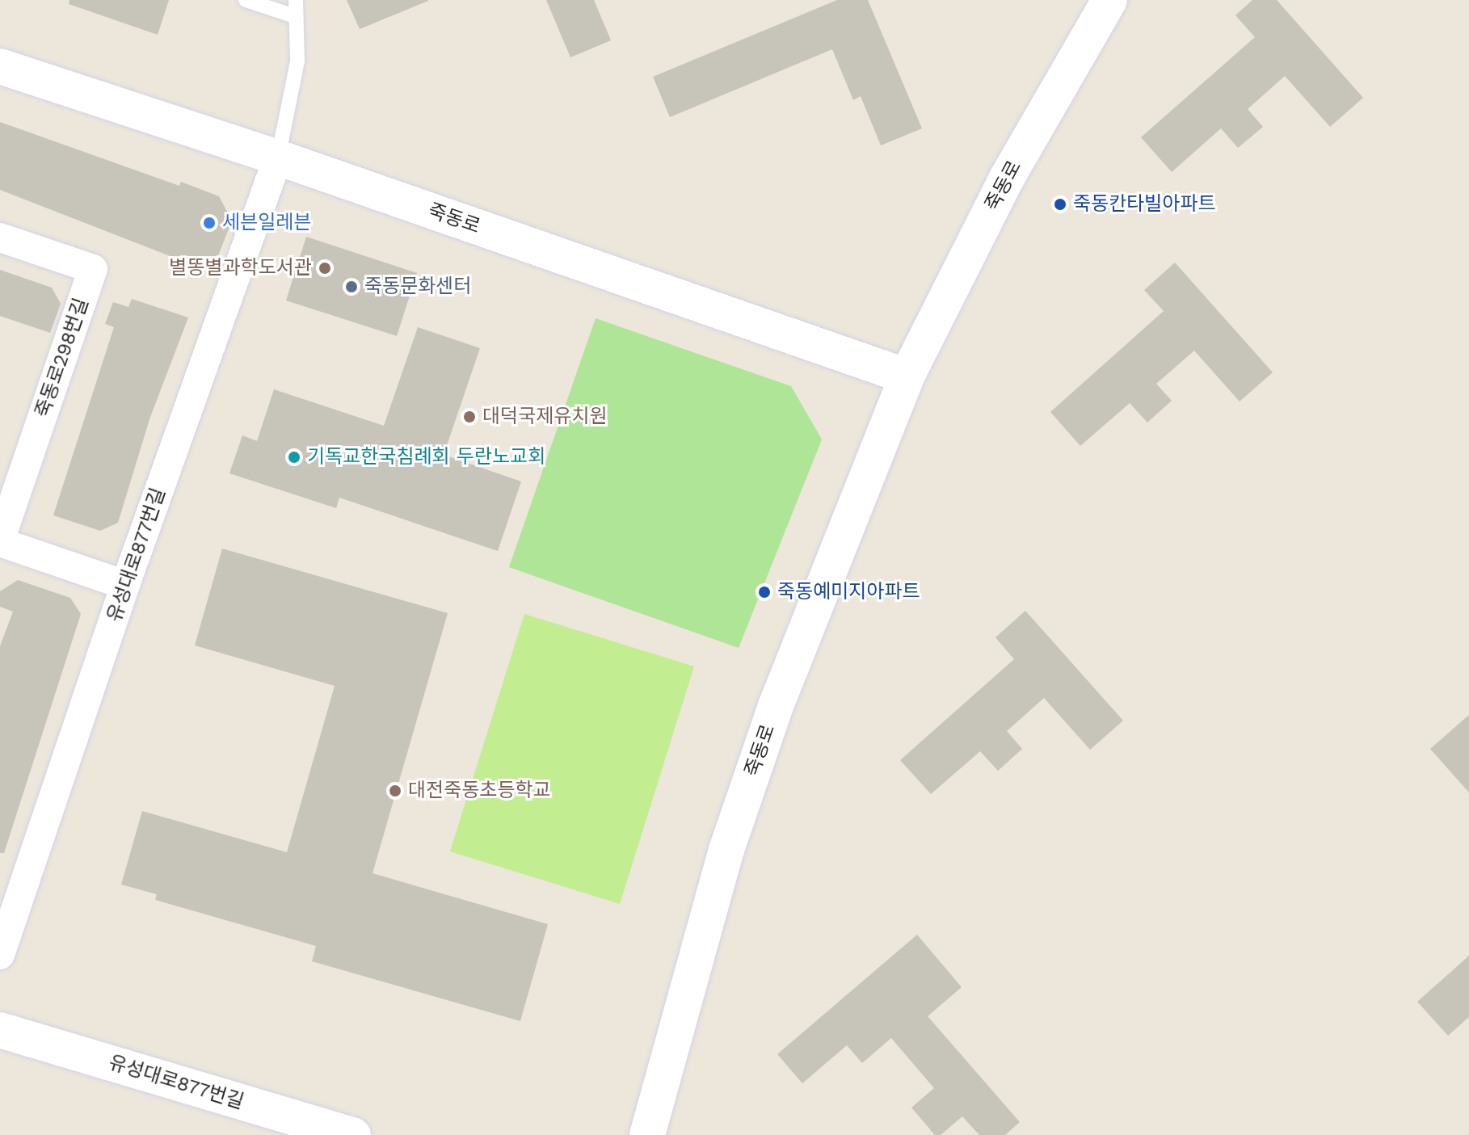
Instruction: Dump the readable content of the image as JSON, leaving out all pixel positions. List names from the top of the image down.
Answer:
{
  "streets": {
    "street": ["죽동로", "죽동로298번길", "유성대로877번길"]
  },
  "crossings": [
    ["죽동로", "유성대로877번길"]
  ],
  "places": [
    "죽동칸타빌아파트",
    "세븐일레븐",
    "별똥별과학도서관",
    "죽동문화센터",
    "대덕국제유치원",
    "기독교한국침례회 두란노교회",
    "죽동예미지아파트",
    "대전죽동초등학교"
  ]
}
